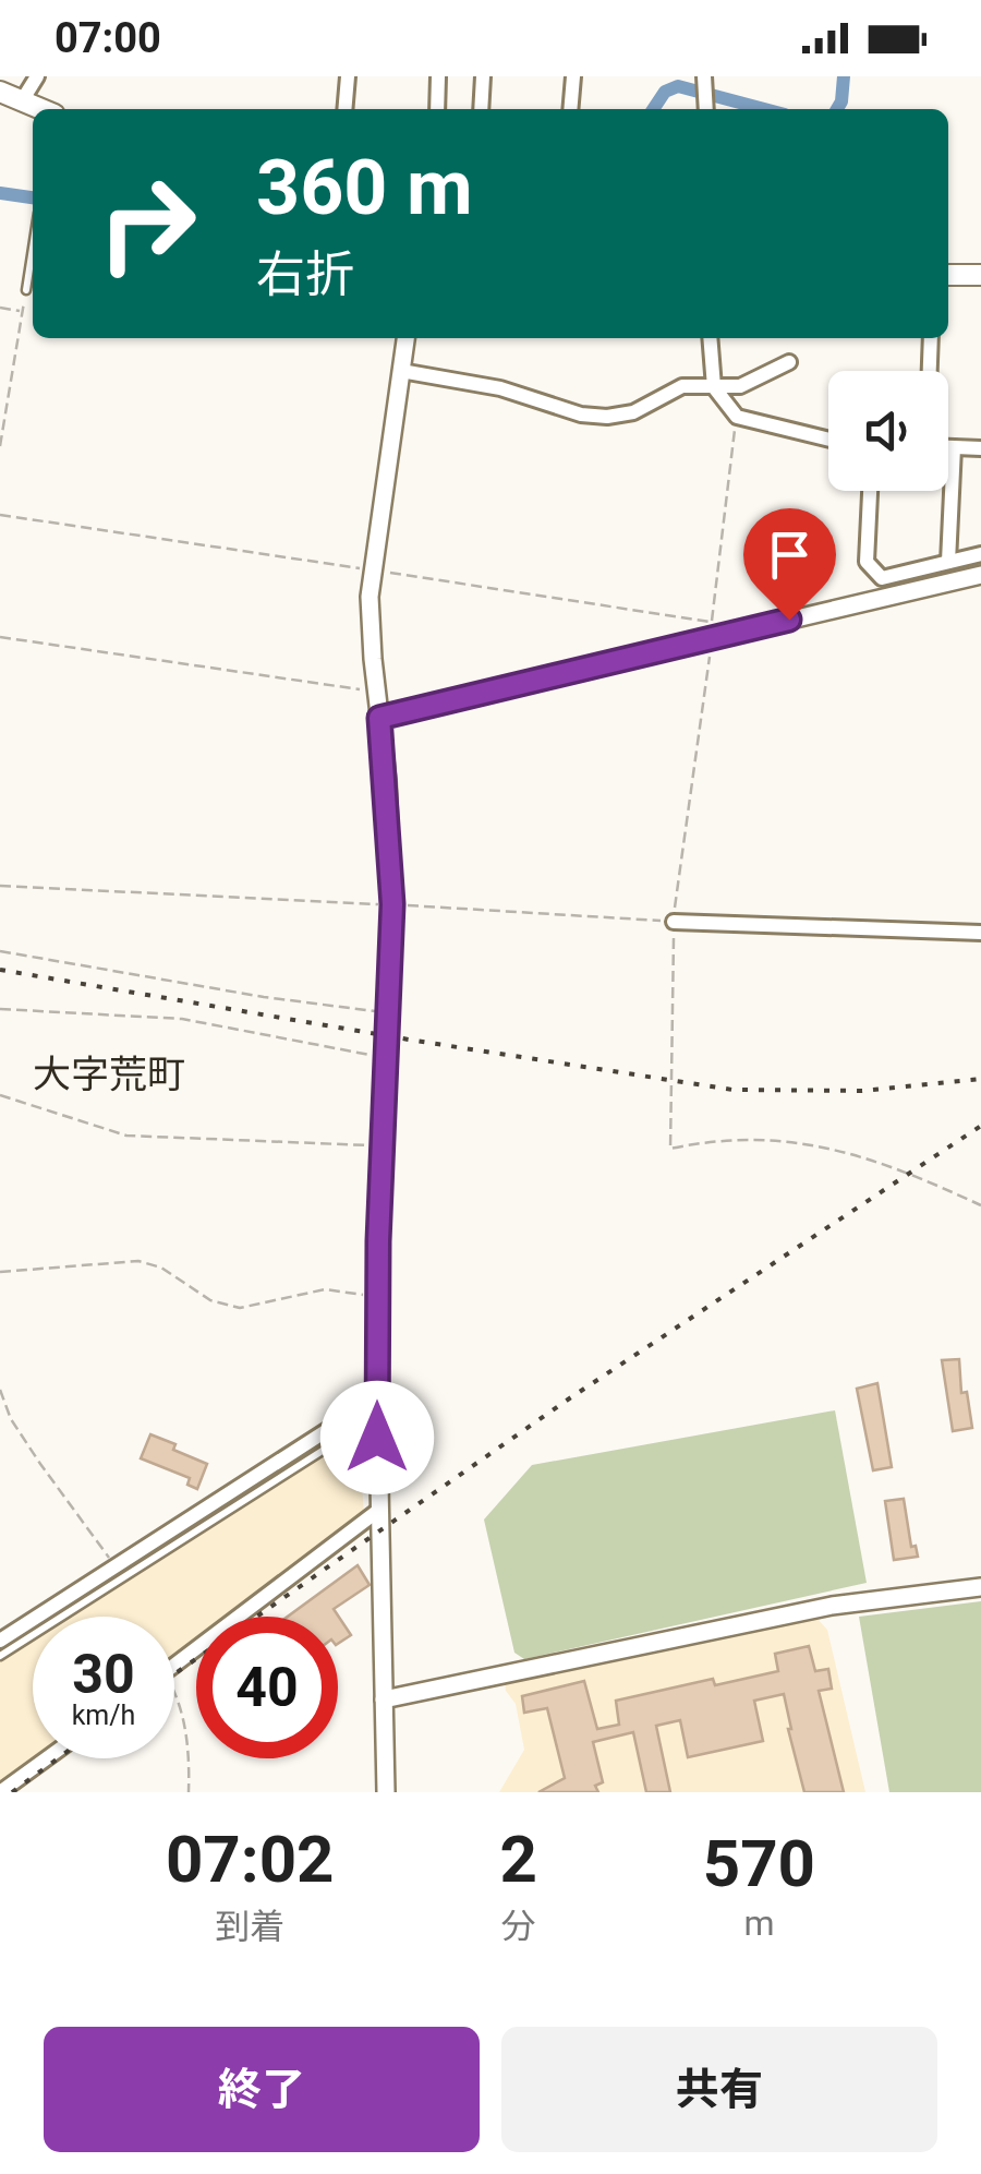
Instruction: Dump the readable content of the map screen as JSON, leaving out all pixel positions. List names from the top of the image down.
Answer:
{
  "districts": ["大字荒町"],
  "page": {
    "status": "07:00",
    "turn": ["360 m", "右折"],
    "speed": "30 km/h",
    "limit": "40",
    "eta": [
      "07:02",
      "到着",
      "2",
      "分",
      "570",
      "m"
    ],
    "buttons": ["終了", "共有"]
  }
}
